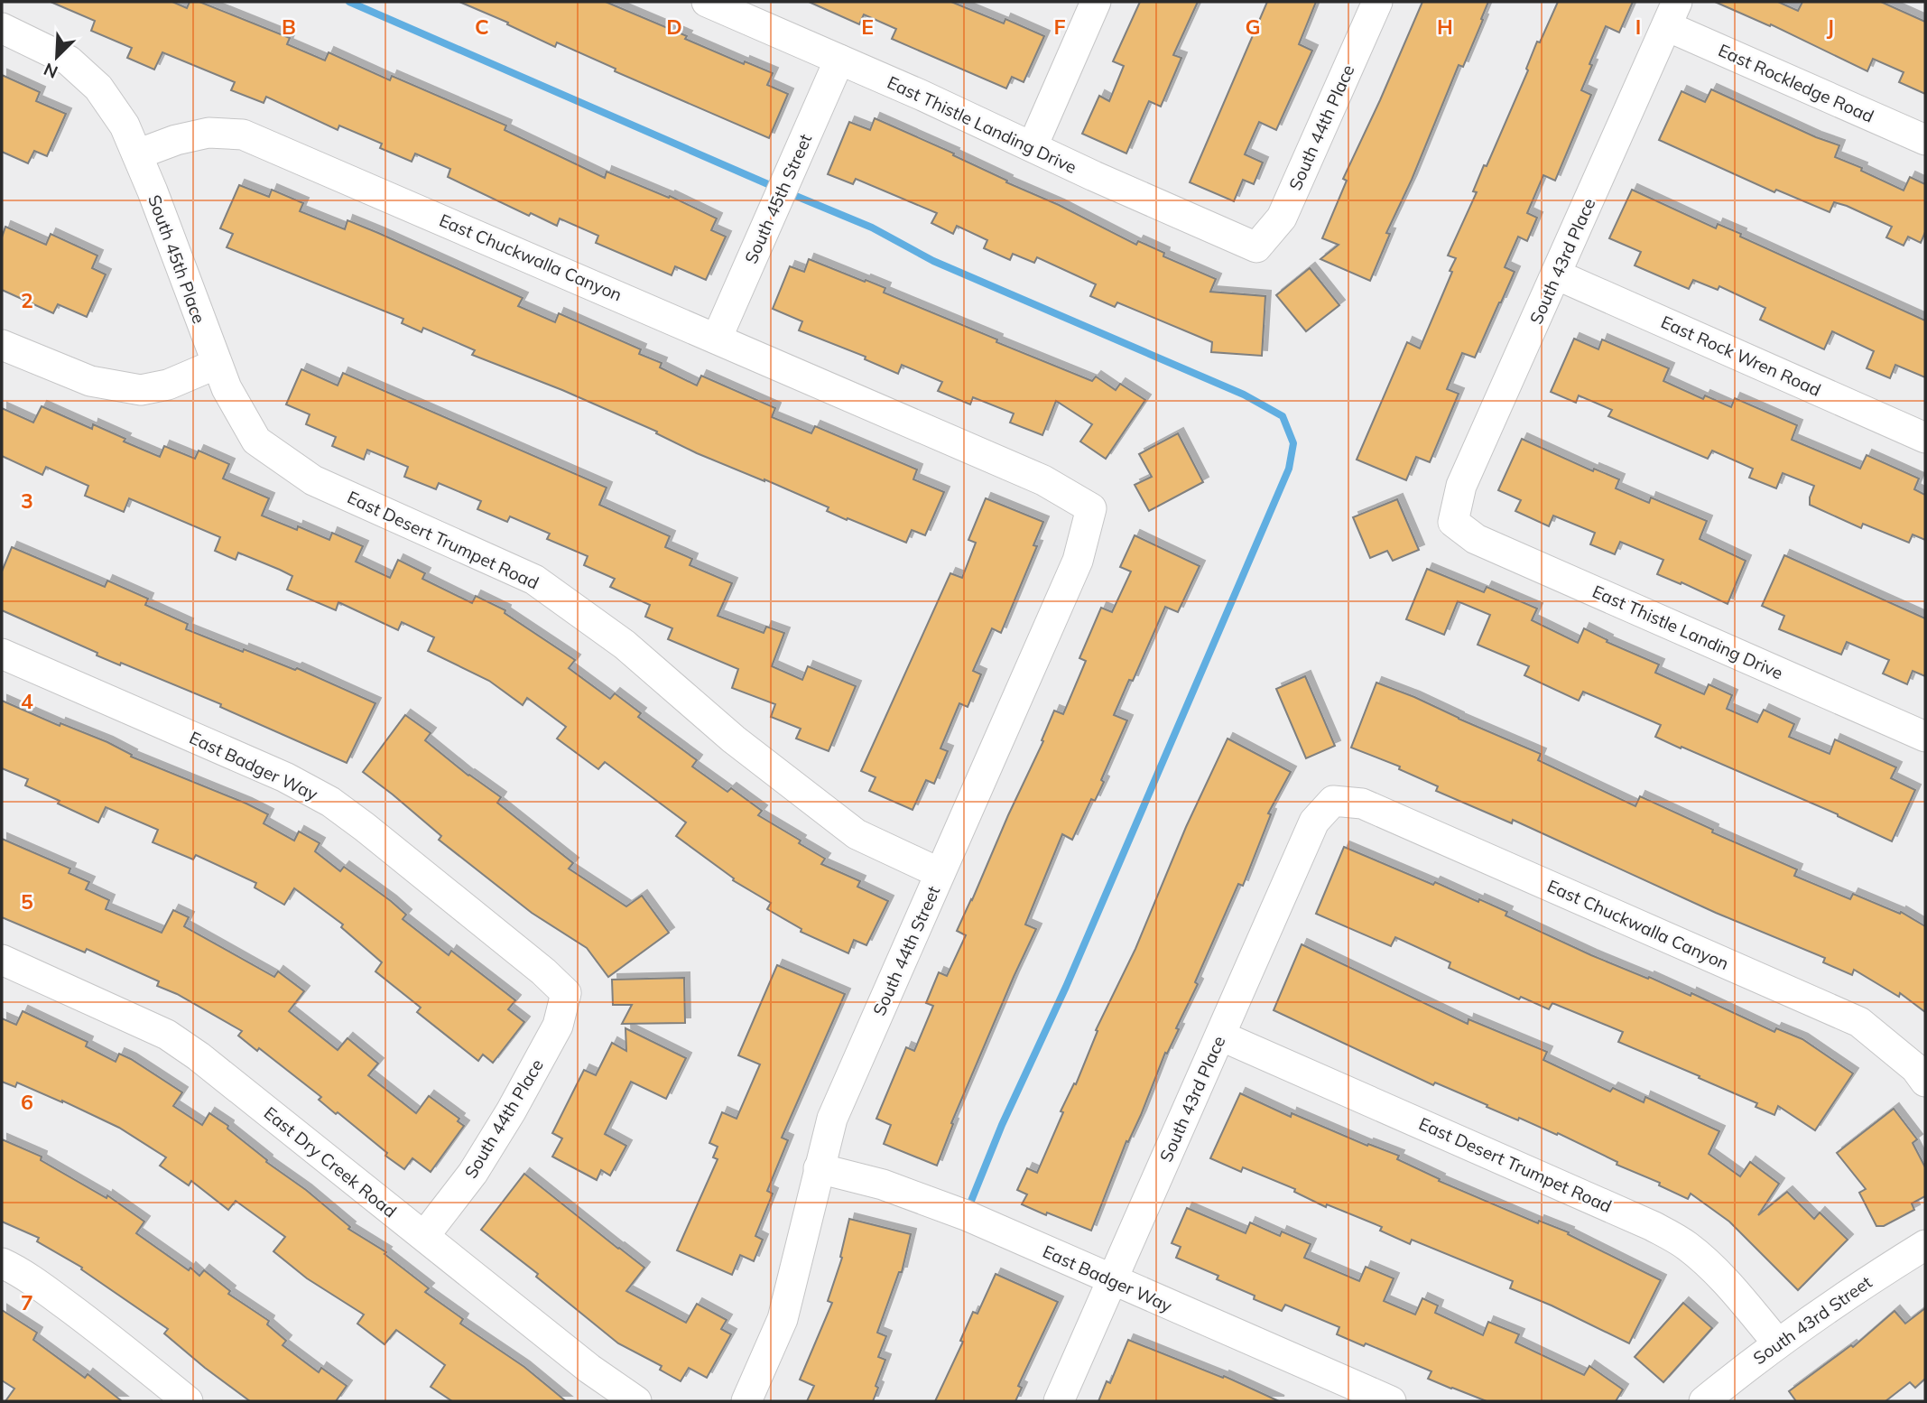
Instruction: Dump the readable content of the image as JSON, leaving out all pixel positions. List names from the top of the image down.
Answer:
{
  "streets": {
    "street": [
      "East Rockledge Road",
      "East Thistle Landing Drive",
      "South 44th Place",
      "South 45th Street",
      "East Chuckwalla Canyon",
      "South 45th Place",
      "South 43rd Place",
      "East Rock Wren Road",
      "East Desert Trumpet Road",
      "East Badger Way",
      "South 44th Street",
      "East Dry Creek Road",
      "South 43rd Street"
    ]
  },
  "crossings": [
    ["East Rockledge Road", "South 43rd Place"],
    ["East Thistle Landing Drive", "South 44th Place"],
    ["East Thistle Landing Drive", "South 45th Street"],
    ["East Thistle Landing Drive", "South 43rd Place"],
    ["South 44th Place", "East Badger Way"],
    ["South 44th Place", "East Dry Creek Road"],
    ["South 45th Street", "East Chuckwalla Canyon"],
    ["East Chuckwalla Canyon", "South 45th Place"],
    ["East Chuckwalla Canyon", "South 43rd Place"],
    ["East Chuckwalla Canyon", "South 44th Street"],
    ["South 45th Place", "East Desert Trumpet Road"],
    ["South 43rd Place", "East Rock Wren Road"],
    ["South 43rd Place", "East Desert Trumpet Road"],
    ["South 43rd Place", "East Badger Way"],
    ["East Desert Trumpet Road", "South 44th Street"],
    ["East Desert Trumpet Road", "South 43rd Street"],
    ["East Badger Way", "South 44th Street"]
  ],
  "north": "bottom left",
  "grid": {
    "columns": [
      "B",
      "C",
      "D",
      "E",
      "F",
      "G",
      "H",
      "I",
      "J"
    ],
    "rows": [
      "2",
      "3",
      "4",
      "5",
      "6",
      "7"
    ]
  }
}
